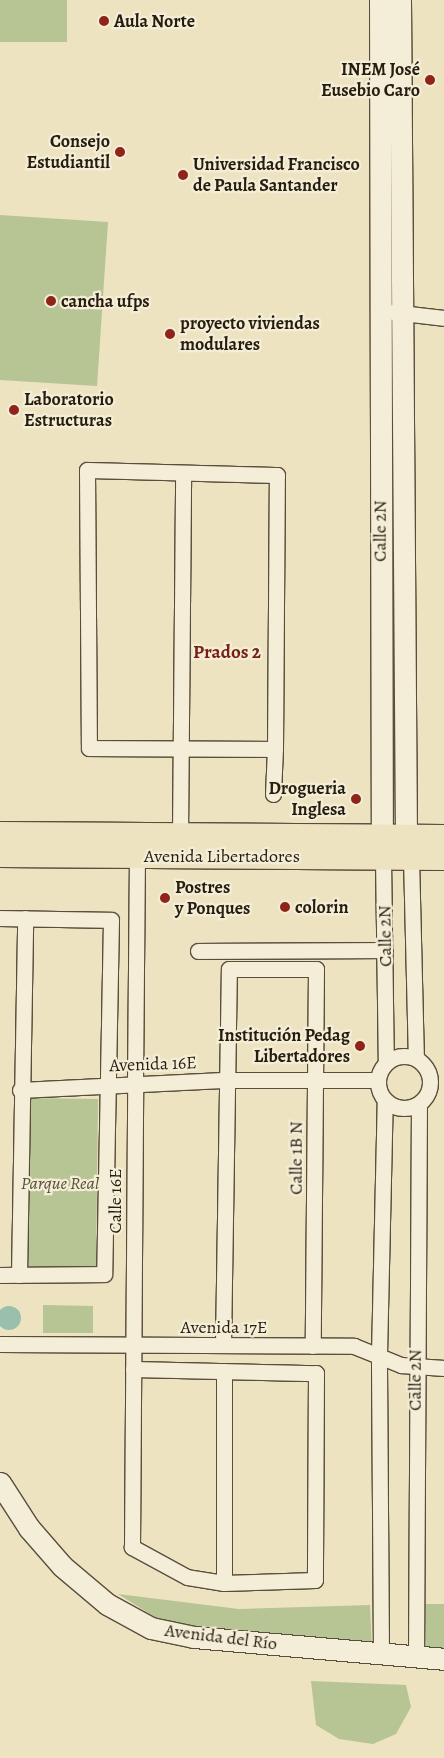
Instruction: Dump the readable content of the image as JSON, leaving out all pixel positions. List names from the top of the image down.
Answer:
{
  "streets": {
    "main road": ["Avenida Libertadores"],
    "street": [
      "Calle 2N",
      "Avenida 16E",
      "Calle 1B N",
      "Calle 16E",
      "Avenida 17E",
      "Avenida del Río"
    ]
  },
  "crossings": [
    ["Calle 2N", "Avenida Libertadores"],
    ["Calle 2N", "Avenida 16E"],
    ["Calle 2N", "Avenida 17E"],
    ["Calle 2N", "Avenida del Río"],
    ["Avenida Libertadores", "Calle 16E"],
    ["Avenida 16E", "Calle 1B N"],
    ["Avenida 16E", "Calle 16E"],
    ["Calle 1B N", "Avenida 17E"],
    ["Calle 16E", "Avenida 17E"]
  ],
  "districts": ["Prados 2"],
  "parks": ["Parque Real"],
  "places": [
    "Aula Norte",
    "INEM José Eusebio Caro",
    "Consejo Estudiantil",
    "Universidad Francisco de Paula Santander",
    "cancha ufps",
    "proyecto viviendas modulares",
    "Laboratorio Estructuras",
    "Drogueria Inglesa",
    "Postres y Ponques",
    "colorin",
    "Institución Pedag Libertadores"
  ]
}
